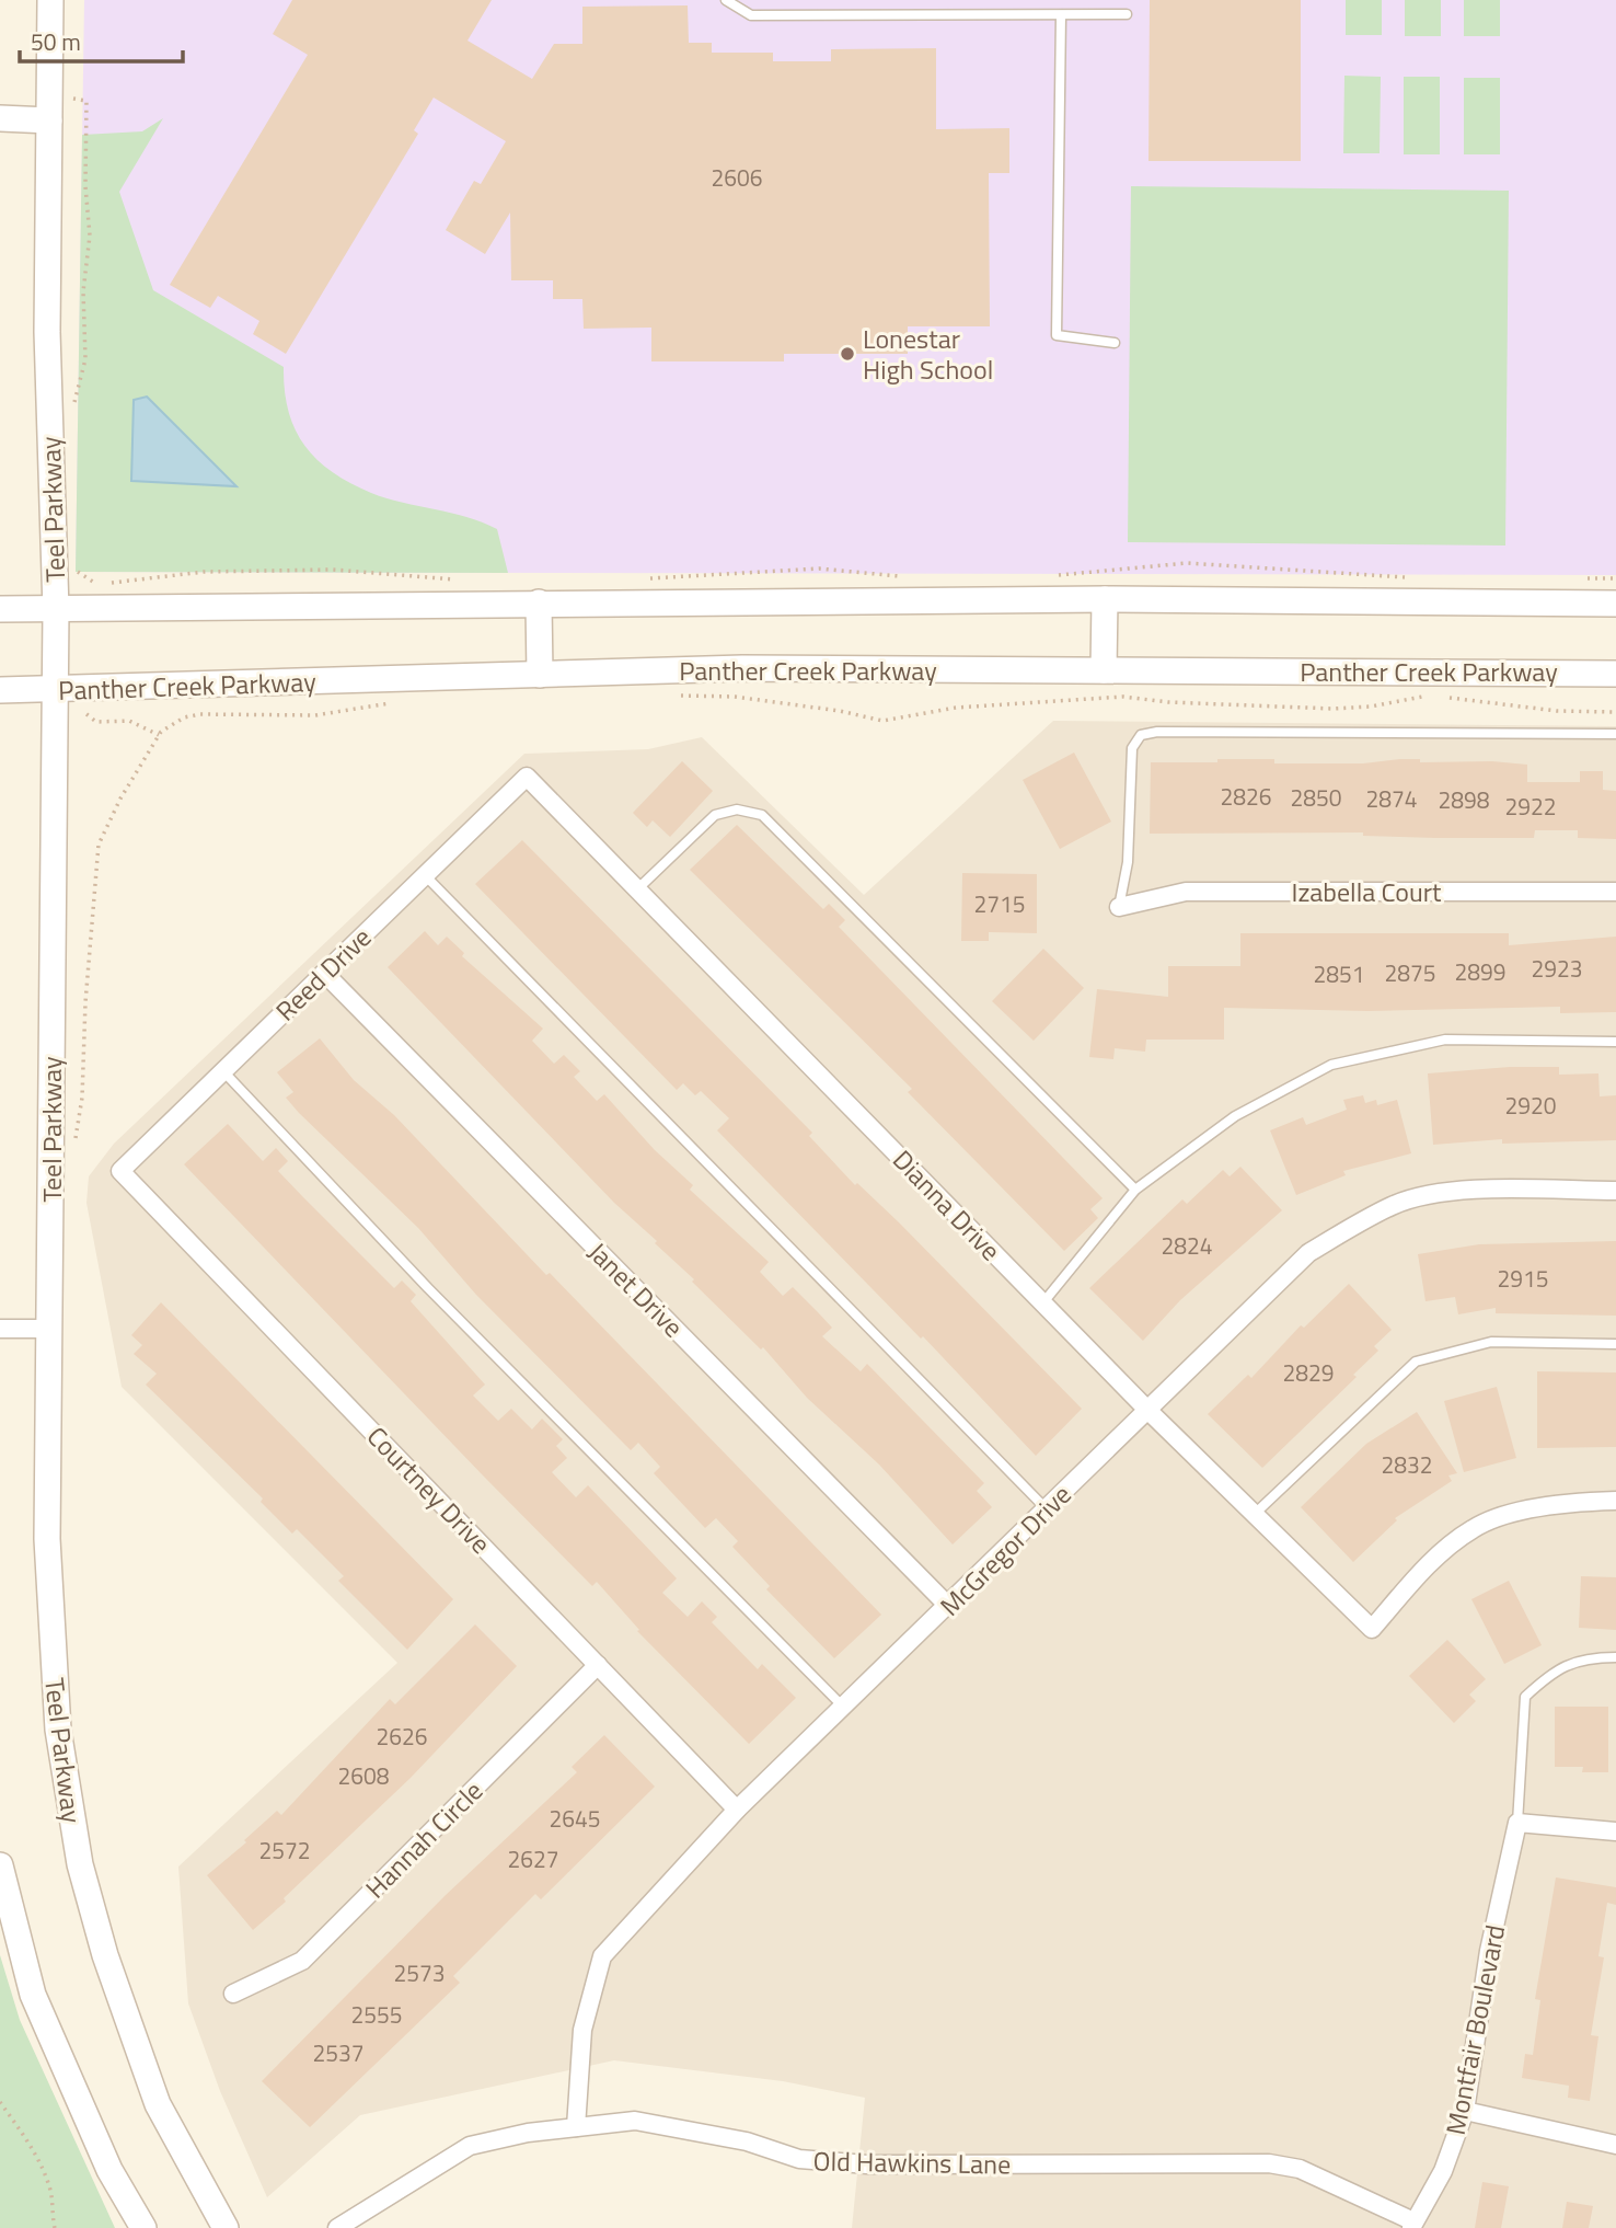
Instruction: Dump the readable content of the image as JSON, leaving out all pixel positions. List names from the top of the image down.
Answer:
{
  "streets": {
    "main road": ["Teel Parkway", "Panther Creek Parkway"],
    "street": [
      "Izabella Court",
      "Reed Drive",
      "Dianna Drive",
      "Janet Drive",
      "Courtney Drive",
      "McGregor Drive",
      "Hannah Circle",
      "Montfair Boulevard",
      "Old Hawkins Lane"
    ]
  },
  "crossings": [
    ["Teel Parkway", "Panther Creek Parkway"],
    ["Reed Drive", "Dianna Drive"],
    ["Reed Drive", "Janet Drive"],
    ["Reed Drive", "Courtney Drive"],
    ["Dianna Drive", "McGregor Drive"],
    ["Janet Drive", "McGregor Drive"],
    ["Courtney Drive", "McGregor Drive"],
    ["Courtney Drive", "Hannah Circle"],
    ["McGregor Drive", "Old Hawkins Lane"],
    ["Montfair Boulevard", "Old Hawkins Lane"]
  ],
  "places": ["Lonestar High School"],
  "house_numbers": [
    "2606",
    "2826",
    "2850",
    "2874",
    "2898",
    "2922",
    "2715",
    "2923",
    "2899",
    "2875",
    "2851",
    "2920",
    "2824",
    "2915",
    "2829",
    "2832",
    "2626",
    "2608",
    "2645",
    "2572",
    "2627",
    "2573",
    "2555",
    "2537"
  ],
  "scale_bar": "50 m"
}
